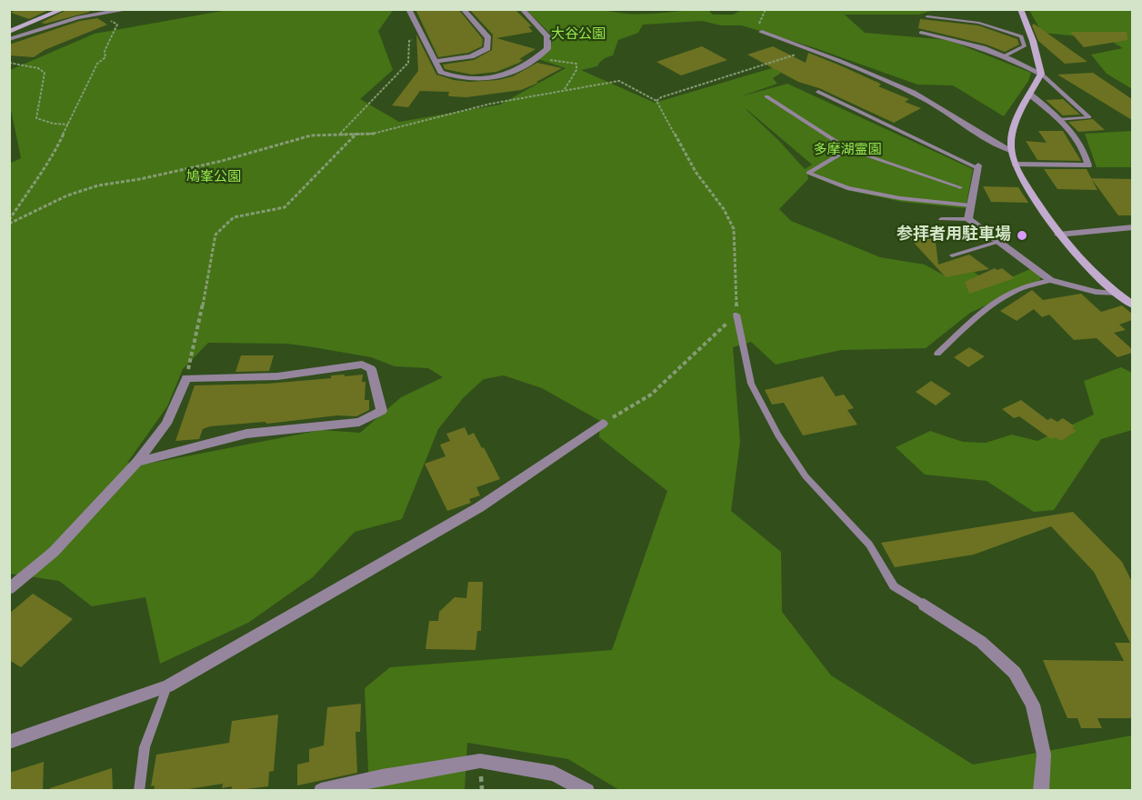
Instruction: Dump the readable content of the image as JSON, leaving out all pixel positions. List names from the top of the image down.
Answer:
{
  "parks": ["大谷公園", "多摩湖霊園", "鳩峯公園"],
  "places": ["参拝者用駐車場"]
}
